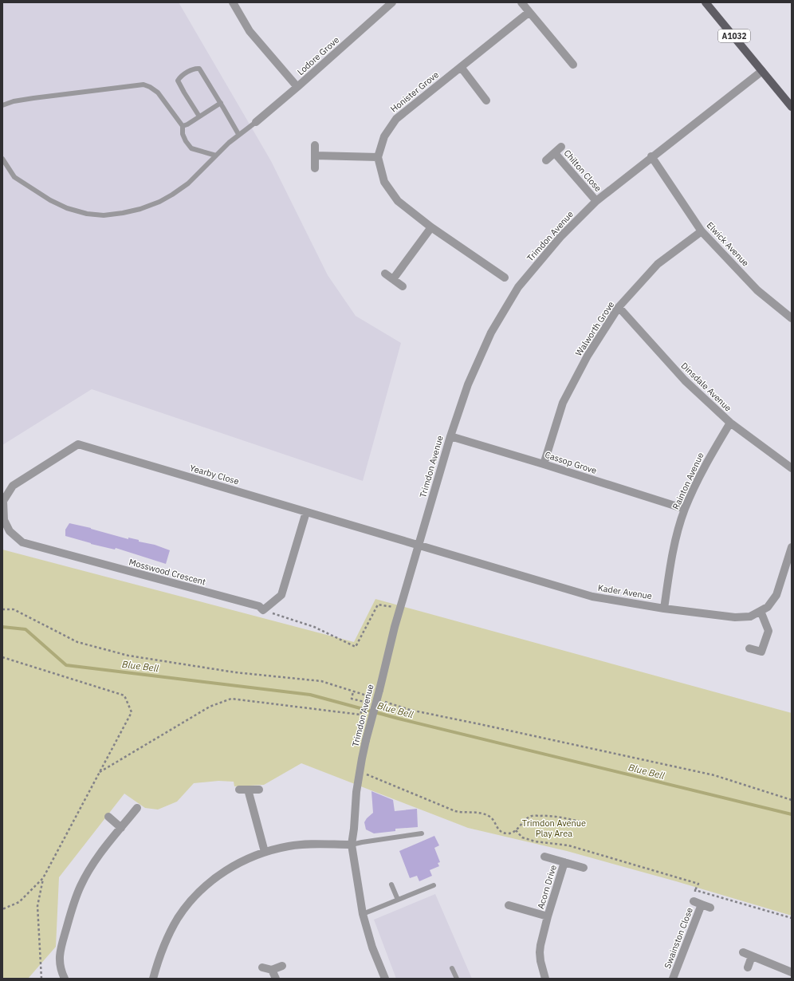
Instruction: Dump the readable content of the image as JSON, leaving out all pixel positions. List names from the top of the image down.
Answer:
{
  "streets": {
    "main road": ["A1032"],
    "street": [
      "Lodore Grove",
      "Honister Grove",
      "Chilton Close",
      "Trimdon Avenue",
      "Elwick Avenue",
      "Walworth Grove",
      "Dinsdale Avenue",
      "Cassop Grove",
      "Yearby Close",
      "Rainton Avenue",
      "Mosswood Crescent",
      "Kader Avenue",
      "Acorn Drive",
      "Swainston Close"
    ]
  },
  "crossings": [
    ["A1032", "Trimdon Avenue"],
    ["Chilton Close", "Trimdon Avenue"],
    ["Trimdon Avenue", "Elwick Avenue"],
    ["Trimdon Avenue", "Cassop Grove"],
    ["Trimdon Avenue", "Yearby Close"],
    ["Trimdon Avenue", "Kader Avenue"],
    ["Elwick Avenue", "Walworth Grove"],
    ["Walworth Grove", "Dinsdale Avenue"],
    ["Walworth Grove", "Cassop Grove"],
    ["Dinsdale Avenue", "Rainton Avenue"],
    ["Cassop Grove", "Rainton Avenue"],
    ["Yearby Close", "Mosswood Crescent"],
    ["Yearby Close", "Kader Avenue"],
    ["Rainton Avenue", "Kader Avenue"]
  ],
  "water": ["Blue Bell"],
  "parks": ["Trimdon Avenue Play Area"]
}
